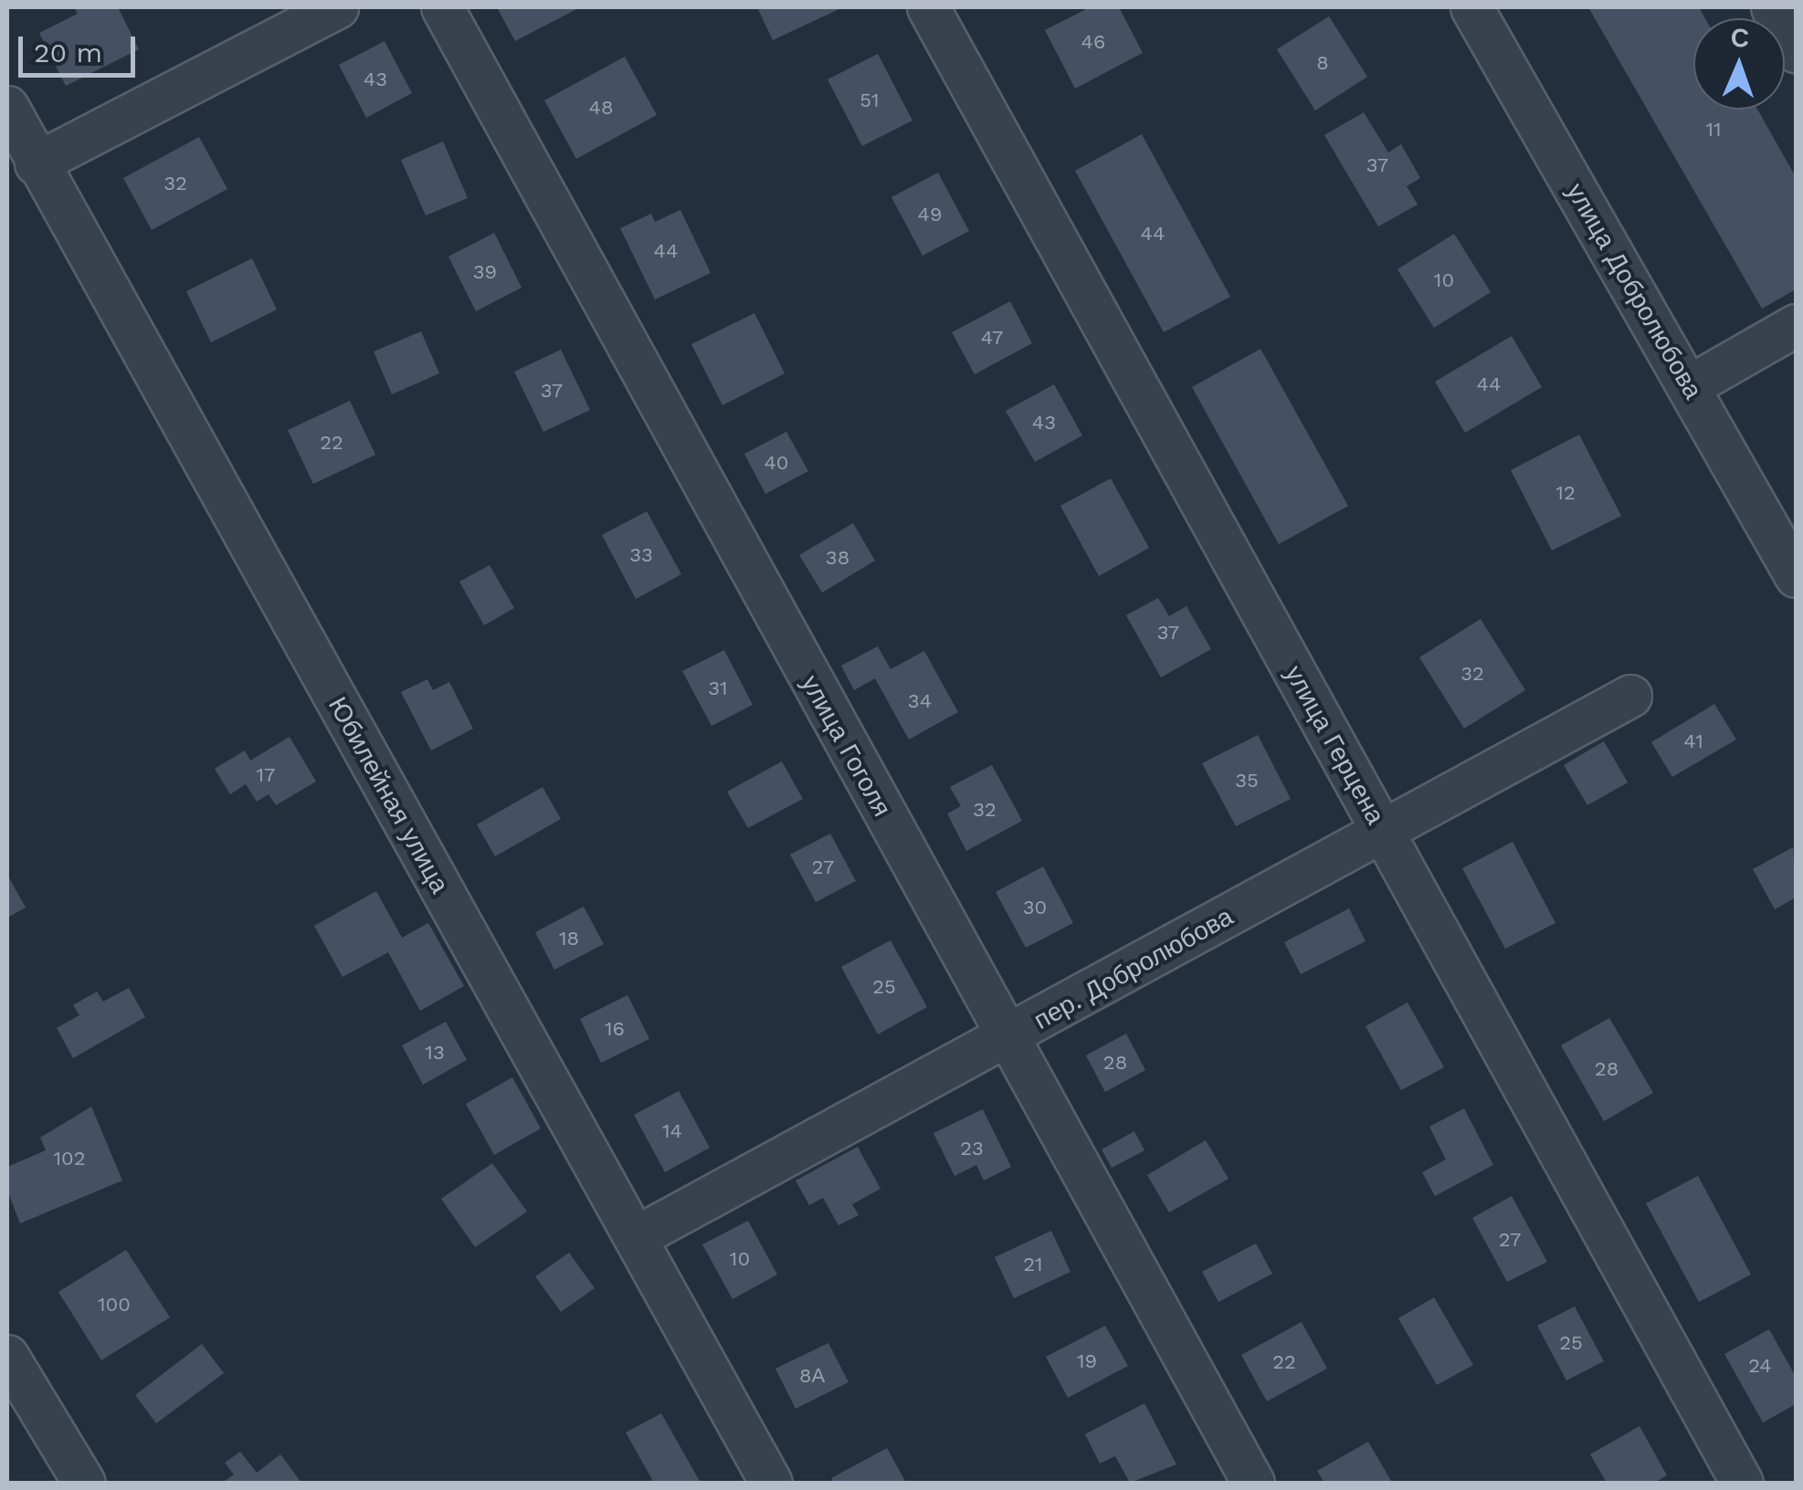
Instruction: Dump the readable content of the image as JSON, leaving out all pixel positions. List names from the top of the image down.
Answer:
{
  "streets": {
    "street": [
      "улица Добролюбова",
      "улица Герцена",
      "улица Гоголя",
      "Юбилейная улица",
      "пер. Добролюбова"
    ]
  },
  "crossings": [
    ["улица Герцена", "пер. Добролюбова"],
    ["улица Гоголя", "пер. Добролюбова"],
    ["Юбилейная улица", "пер. Добролюбова"]
  ],
  "house_numbers": [
    "46",
    "8",
    "43",
    "51",
    "48",
    "11",
    "37",
    "32",
    "49",
    "44",
    "44",
    "39",
    "10",
    "47",
    "44",
    "37",
    "43",
    "22",
    "40",
    "12",
    "33",
    "38",
    "37",
    "32",
    "31",
    "34",
    "41",
    "17",
    "35",
    "32",
    "27",
    "30",
    "18",
    "25",
    "16",
    "13",
    "28",
    "28",
    "14",
    "23",
    "102",
    "27",
    "10",
    "21",
    "100",
    "25",
    "19",
    "22",
    "24",
    "8А"
  ],
  "scale_bar": "20 m",
  "north": "top"
}
